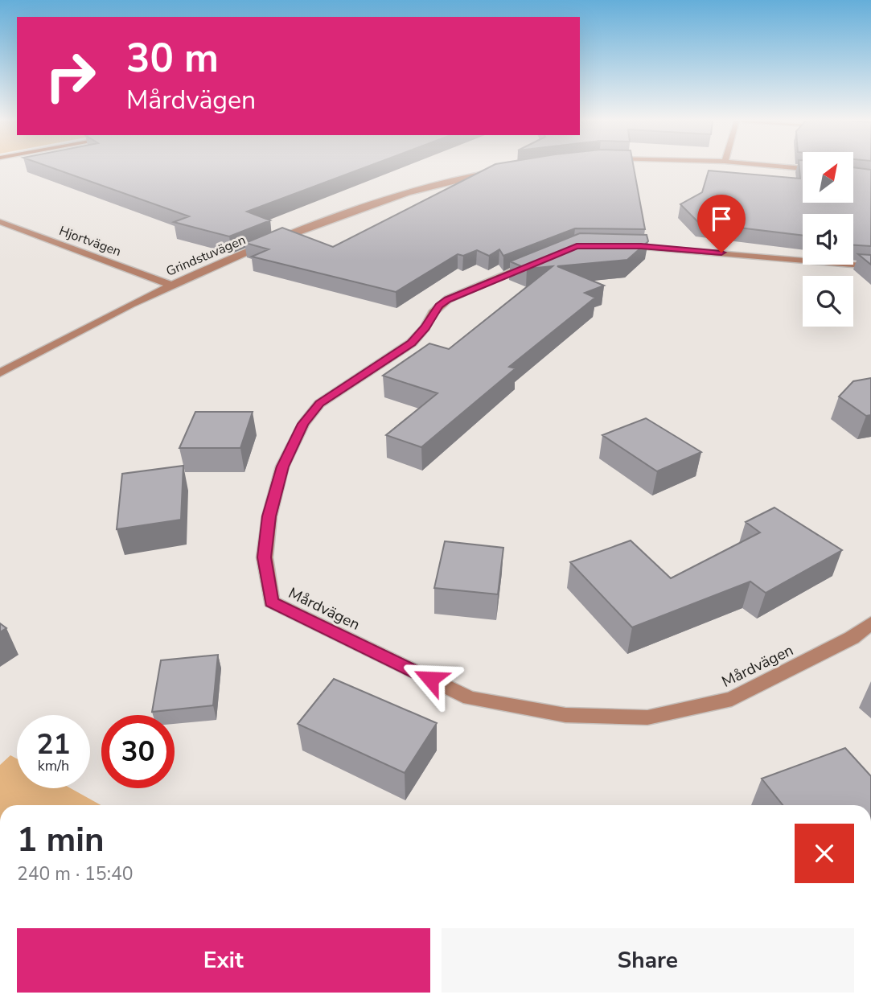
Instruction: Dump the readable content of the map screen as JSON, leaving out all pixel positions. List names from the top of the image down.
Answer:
{
  "streets": {
    "street": ["Hjortvägen", "Grindstuvägen", "Mårdvägen"]
  },
  "crossings": [
    ["Hjortvägen", "Grindstuvägen"]
  ],
  "north": "top right",
  "page": {
    "turn": ["30 m", "Mårdvägen"],
    "speed": "21 km/h",
    "limit": "30",
    "heading": ["1 min", "240 m · 15:40"],
    "buttons": ["Exit", "Share"]
  }
}
